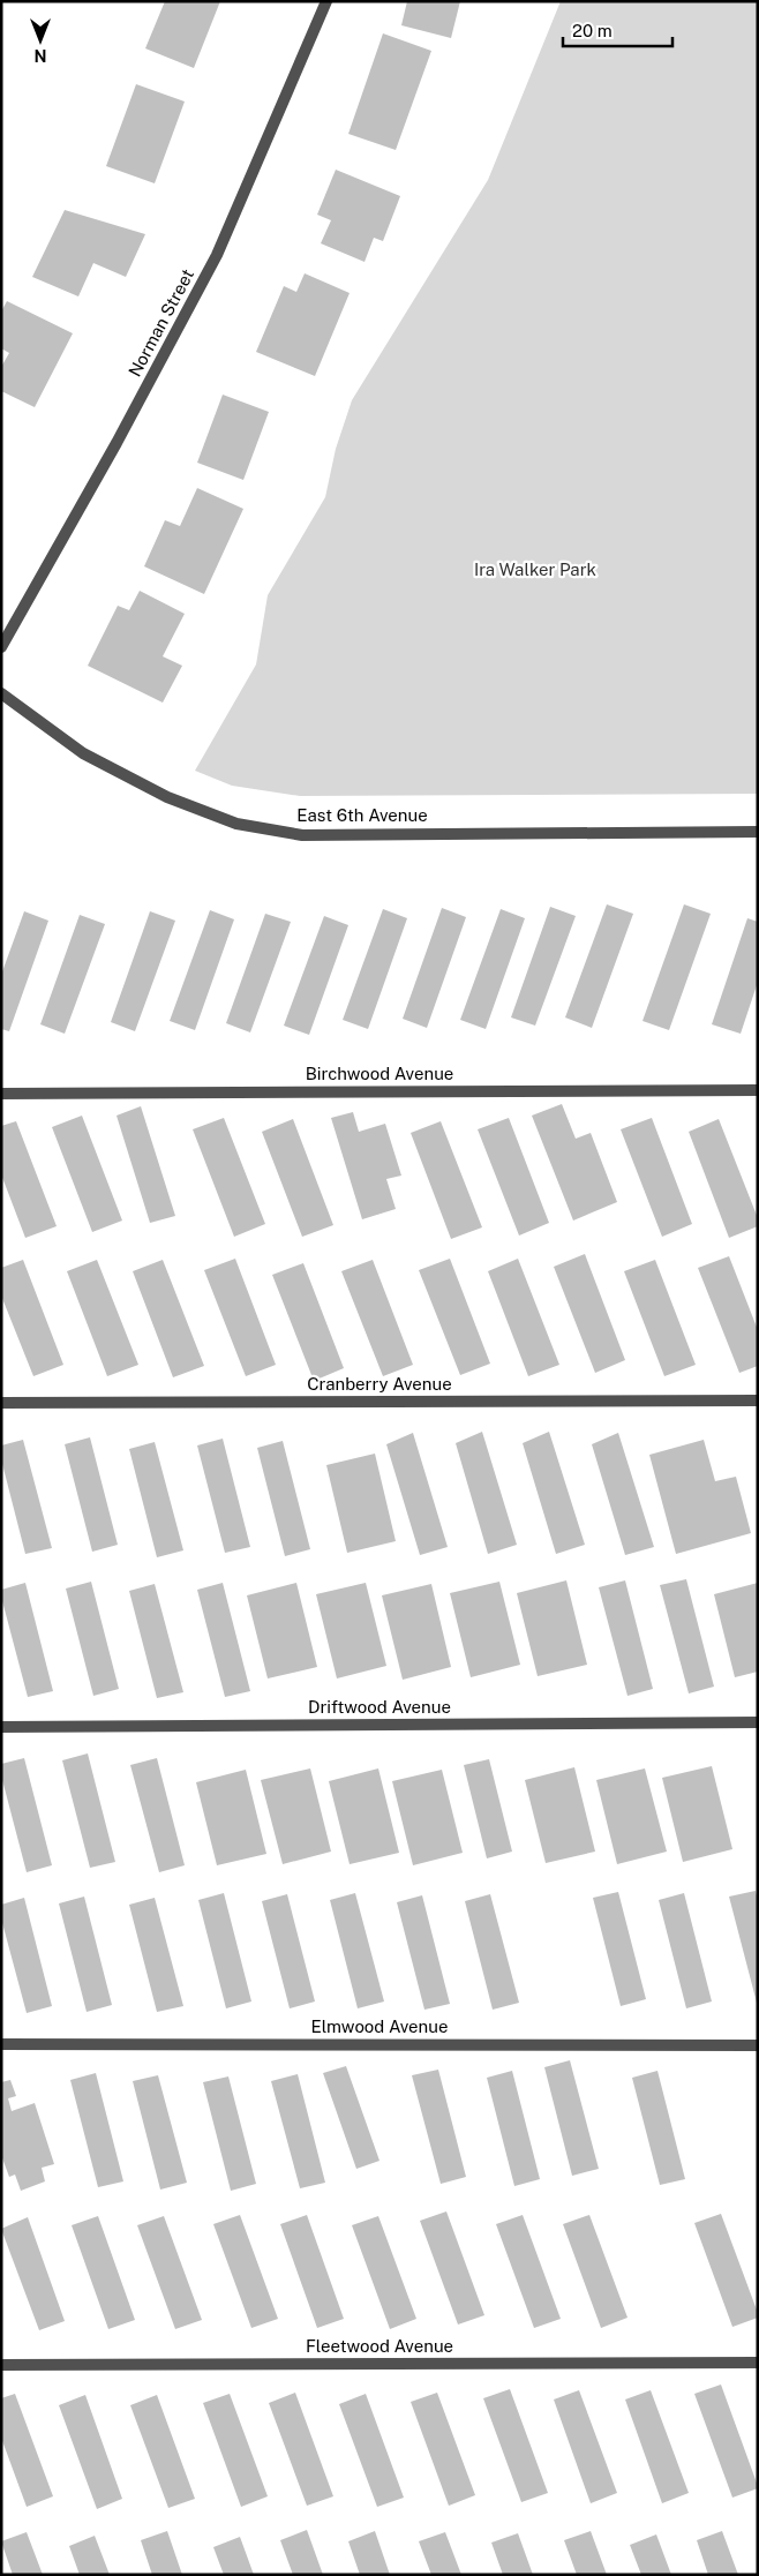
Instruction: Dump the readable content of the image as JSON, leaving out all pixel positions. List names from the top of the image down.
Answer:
{
  "streets": {
    "street": [
      "Norman Street",
      "East 6th Avenue",
      "Birchwood Avenue",
      "Cranberry Avenue",
      "Driftwood Avenue",
      "Elmwood Avenue",
      "Fleetwood Avenue"
    ]
  },
  "parks": ["Ira Walker Park"],
  "scale_bar": "20 m",
  "north": "bottom"
}
